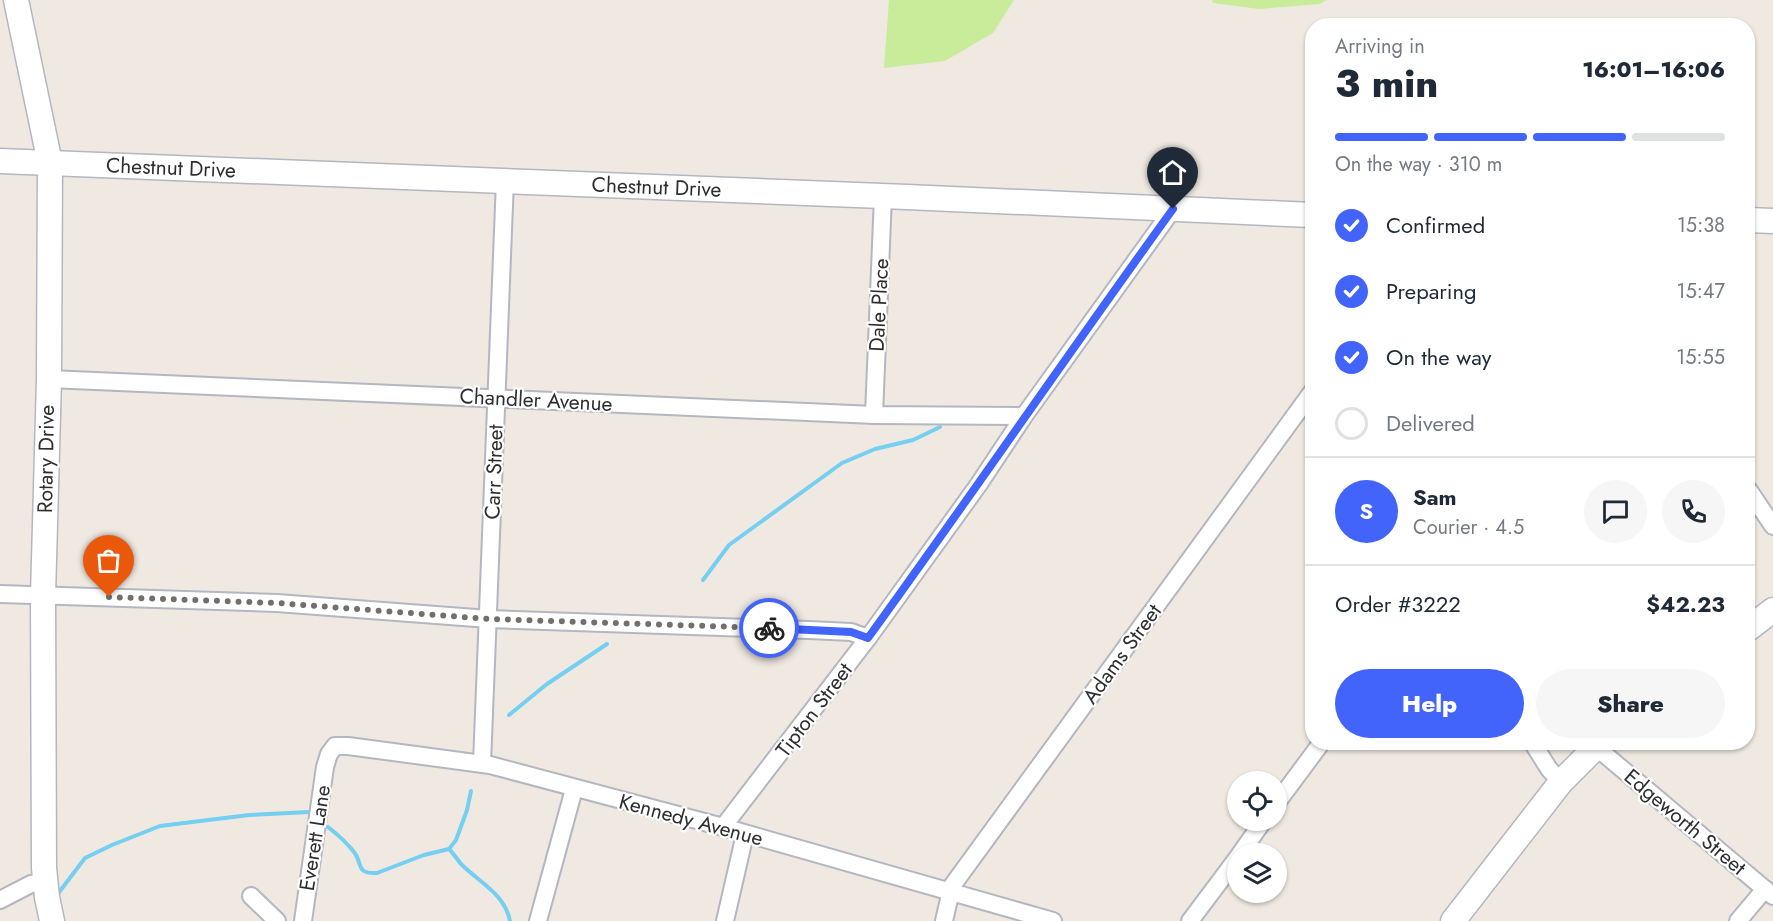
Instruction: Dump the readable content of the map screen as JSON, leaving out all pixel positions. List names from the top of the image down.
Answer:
{
  "streets": {
    "street": [
      "Chestnut Drive",
      "Dale Place",
      "Chandler Avenue",
      "Rotary Drive",
      "Carr Street",
      "Adams Street",
      "Tipton Street",
      "Kennedy Avenue",
      "Edgeworth Street",
      "Everett Lane"
    ]
  },
  "crossings": [
    ["Chestnut Drive", "Dale Place"],
    ["Chestnut Drive", "Rotary Drive"],
    ["Chestnut Drive", "Carr Street"],
    ["Chestnut Drive", "Tipton Street"],
    ["Dale Place", "Chandler Avenue"],
    ["Chandler Avenue", "Rotary Drive"],
    ["Chandler Avenue", "Carr Street"],
    ["Chandler Avenue", "Tipton Street"],
    ["Carr Street", "Kennedy Avenue"],
    ["Adams Street", "Kennedy Avenue"],
    ["Tipton Street", "Kennedy Avenue"],
    ["Kennedy Avenue", "Everett Lane"]
  ],
  "page": {
    "heading": ["3 min", "Arriving in", "16:01–16:06"],
    "panel": [
      "Sam",
      "Courier · 4.5",
      "Order #3222",
      "$42.23"
    ],
    "bar": "On the way · 310 m",
    "list": [
      ["Confirmed", "15:38"],
      ["Preparing", "15:47"],
      ["On the way", "15:55"],
      "Delivered"
    ],
    "round": "S",
    "buttons": ["Help", "Share"]
  }
}
